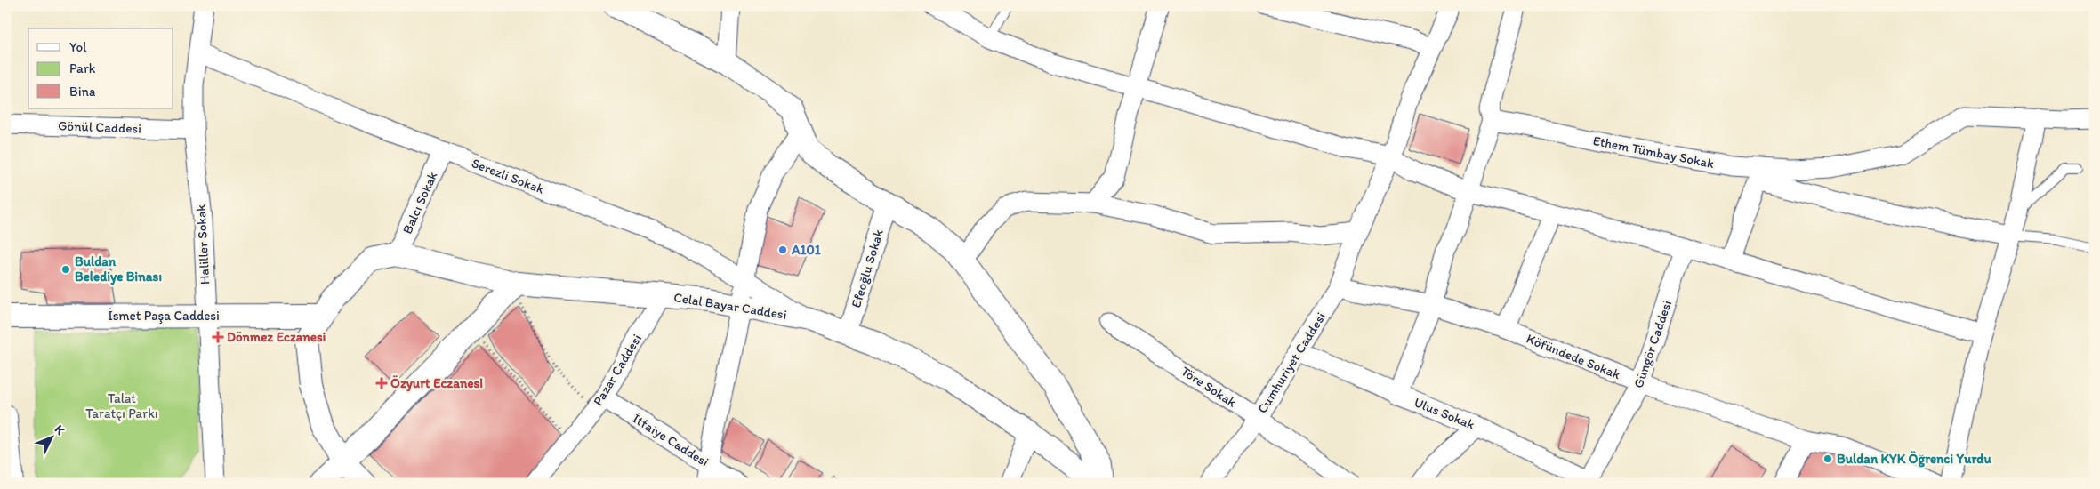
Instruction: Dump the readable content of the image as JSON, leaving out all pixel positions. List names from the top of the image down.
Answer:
{
  "streets": {
    "street": [
      "Gönül Caddesi",
      "Ethem Tümbay Sokak",
      "Serezli Sokak",
      "Balcı Sokak",
      "Haliller Sokak",
      "Efeoğlu Sokak",
      "Celal Bayar Caddesi",
      "İsmet Paşa Caddesi",
      "Güngör Caddesi",
      "Köfündede Sokak",
      "Cumhuriyet Caddesi",
      "Pazar Caddesi",
      "Töre Sokak",
      "Ulus Sokak",
      "İtfaiye Caddesi"
    ]
  },
  "crossings": [
    ["Gönül Caddesi", "Haliller Sokak"],
    ["Serezli Sokak", "Balcı Sokak"],
    ["Serezli Sokak", "Haliller Sokak"],
    ["Serezli Sokak", "Celal Bayar Caddesi"],
    ["Balcı Sokak", "Celal Bayar Caddesi"],
    ["Haliller Sokak", "İsmet Paşa Caddesi"],
    ["Efeoğlu Sokak", "Celal Bayar Caddesi"],
    ["Celal Bayar Caddesi", "İsmet Paşa Caddesi"],
    ["Celal Bayar Caddesi", "Pazar Caddesi"],
    ["Güngör Caddesi", "Köfündede Sokak"],
    ["Güngör Caddesi", "Ulus Sokak"],
    ["Köfündede Sokak", "Cumhuriyet Caddesi"],
    ["Cumhuriyet Caddesi", "Töre Sokak"],
    ["Cumhuriyet Caddesi", "Ulus Sokak"],
    ["Pazar Caddesi", "İtfaiye Caddesi"]
  ],
  "parks": ["Talat Taratçı Parkı"],
  "places": {
    "other": ["A101", "Buldan Belediye Binası", "Buldan KYK Öğrenci Yurdu"],
    "health": ["Dönmez Eczanesi", "Özyurt Eczanesi"]
  },
  "legend": ["Yol", "Park", "Bina"],
  "north": "top right"
}
